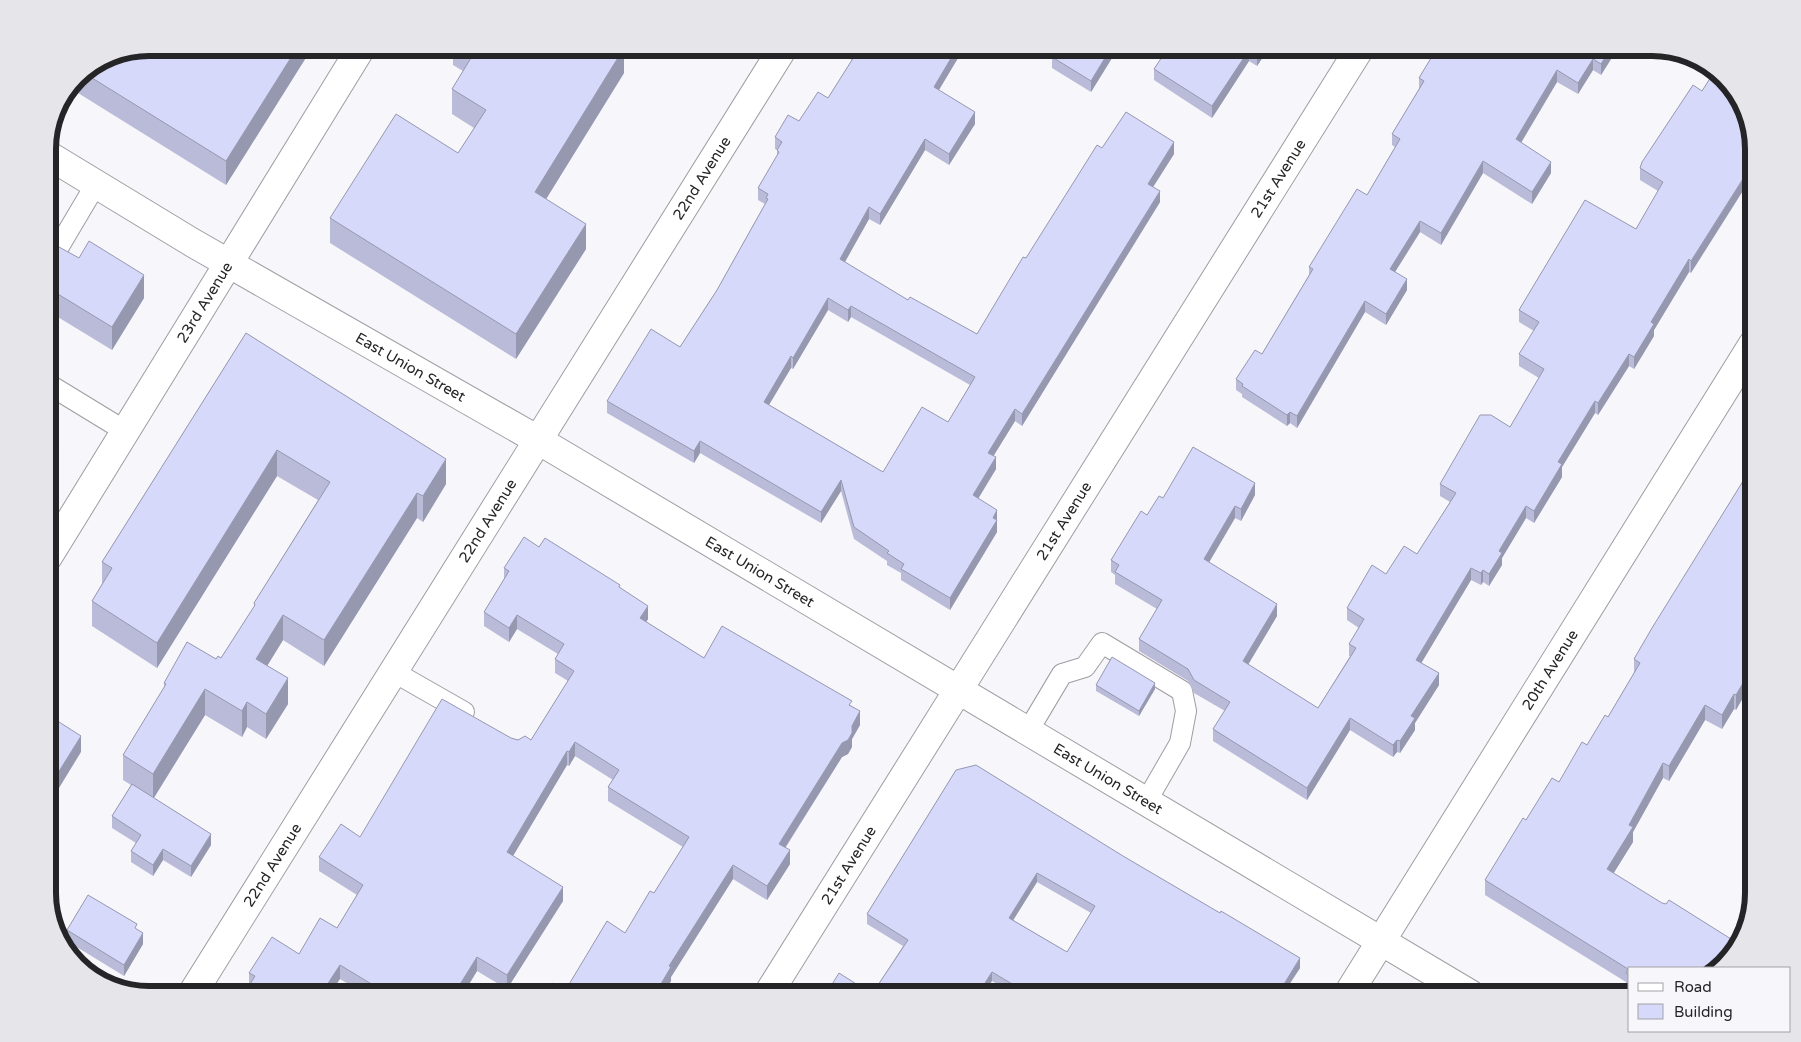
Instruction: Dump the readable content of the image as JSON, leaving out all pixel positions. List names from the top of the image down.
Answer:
{
  "streets": {
    "street": [
      "22nd Avenue",
      "21st Avenue",
      "23rd Avenue",
      "East Union Street",
      "20th Avenue"
    ]
  },
  "crossings": [
    ["22nd Avenue", "East Union Street"],
    ["21st Avenue", "East Union Street"],
    ["23rd Avenue", "East Union Street"],
    ["East Union Street", "20th Avenue"]
  ],
  "legend": ["Road", "Building"]
}
